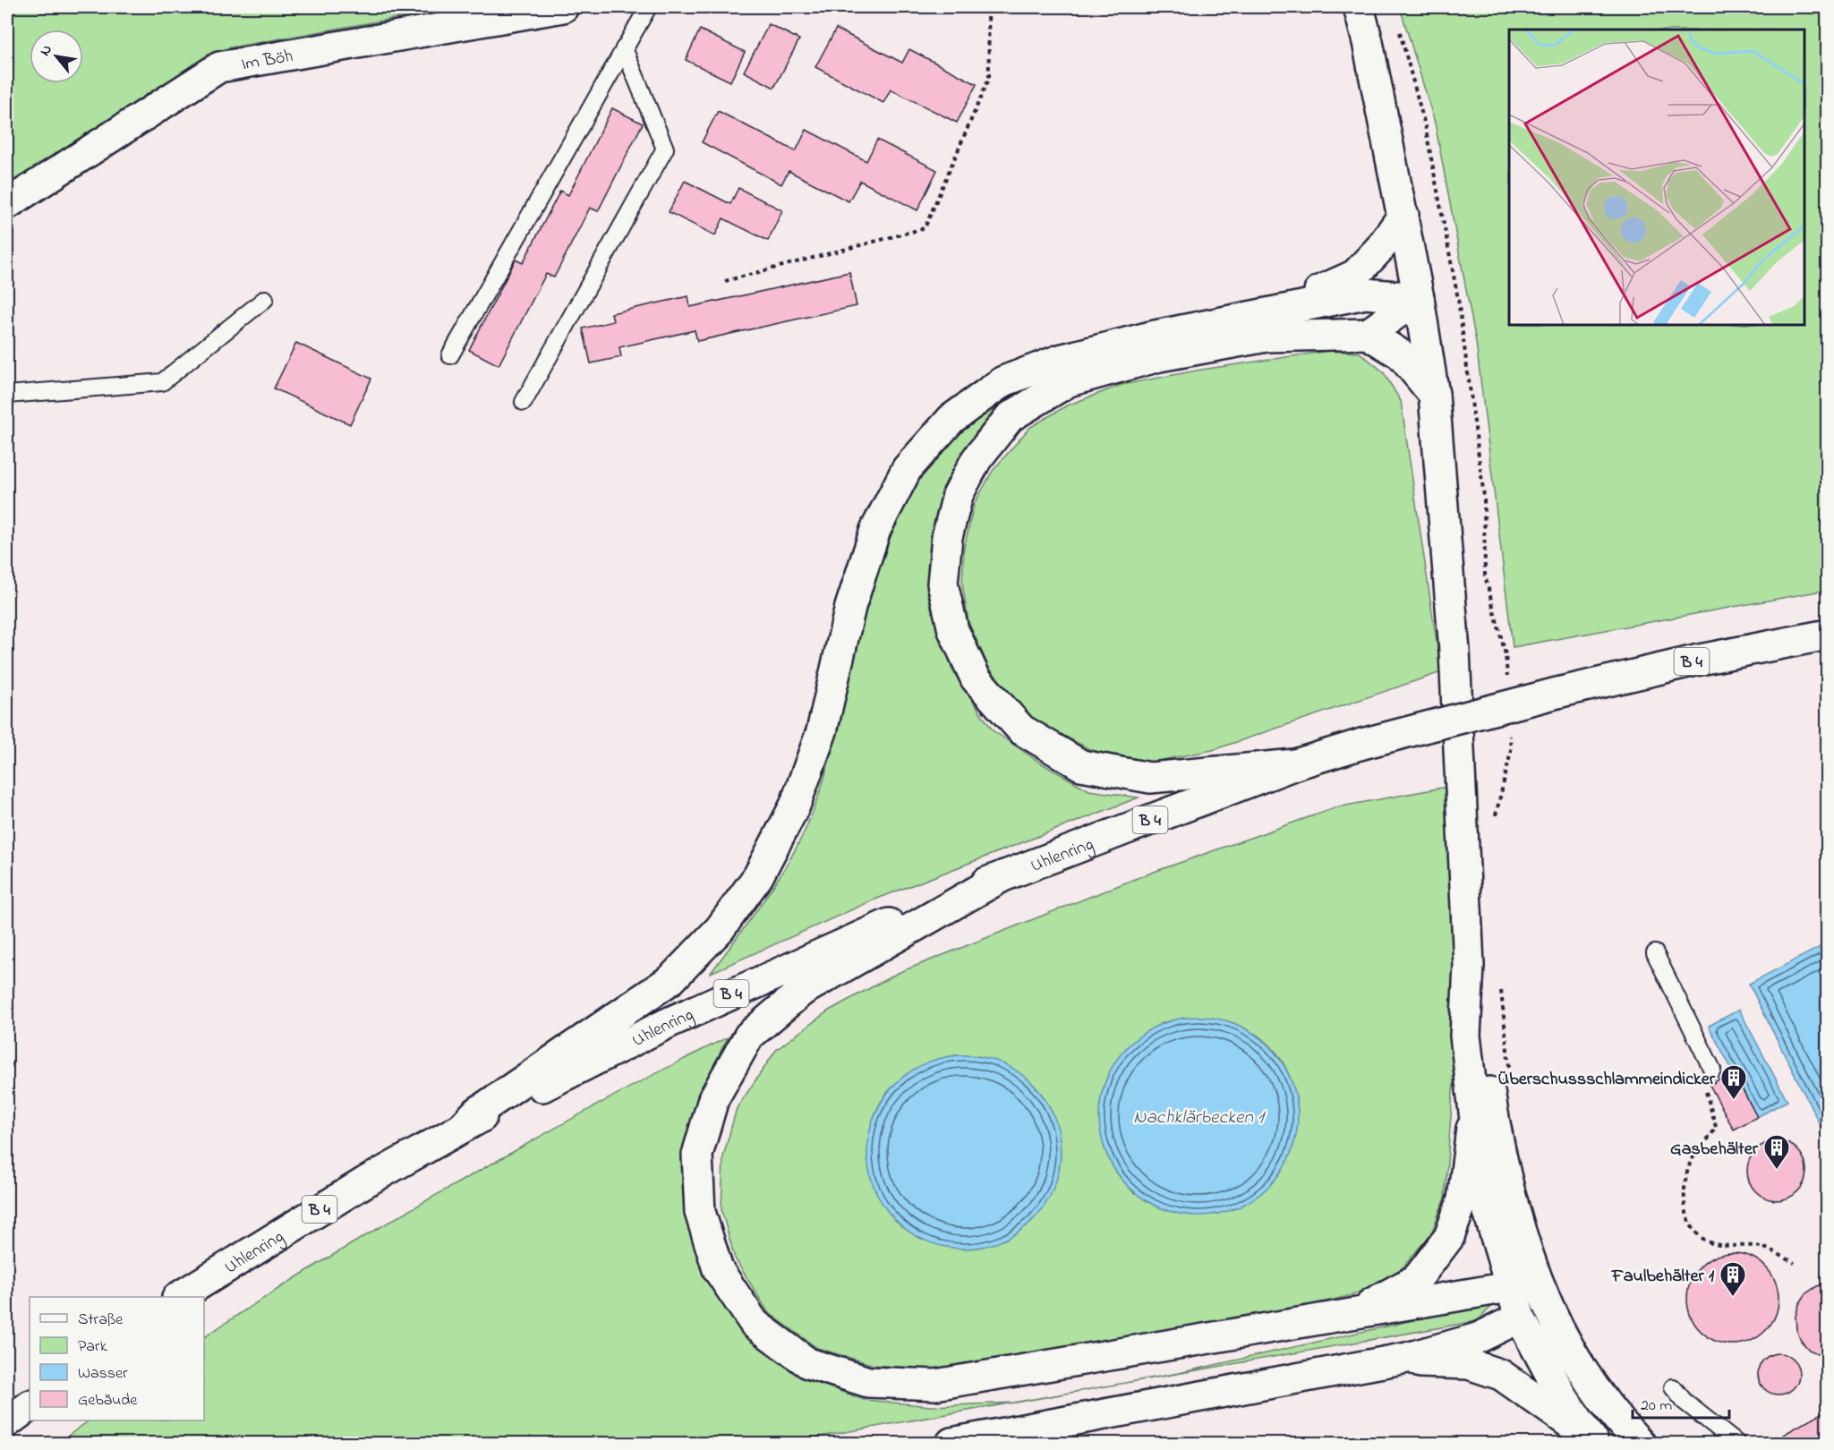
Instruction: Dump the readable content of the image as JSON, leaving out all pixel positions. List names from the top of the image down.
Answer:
{
  "streets": {
    "main road": ["Im Böh", "B 4", "Uhlenring"]
  },
  "crossings": [
    ["B 4", "Uhlenring"]
  ],
  "water": ["Nachklärbecken 1"],
  "places": {
    "building": ["Überschussschlammeindicker", "Gasbehälter", "Faulbehälter 1"]
  },
  "legend": [
    "Straße",
    "Park",
    "Wasser",
    "Gebäude"
  ],
  "scale_bar": "20 m",
  "north": "top left"
}
